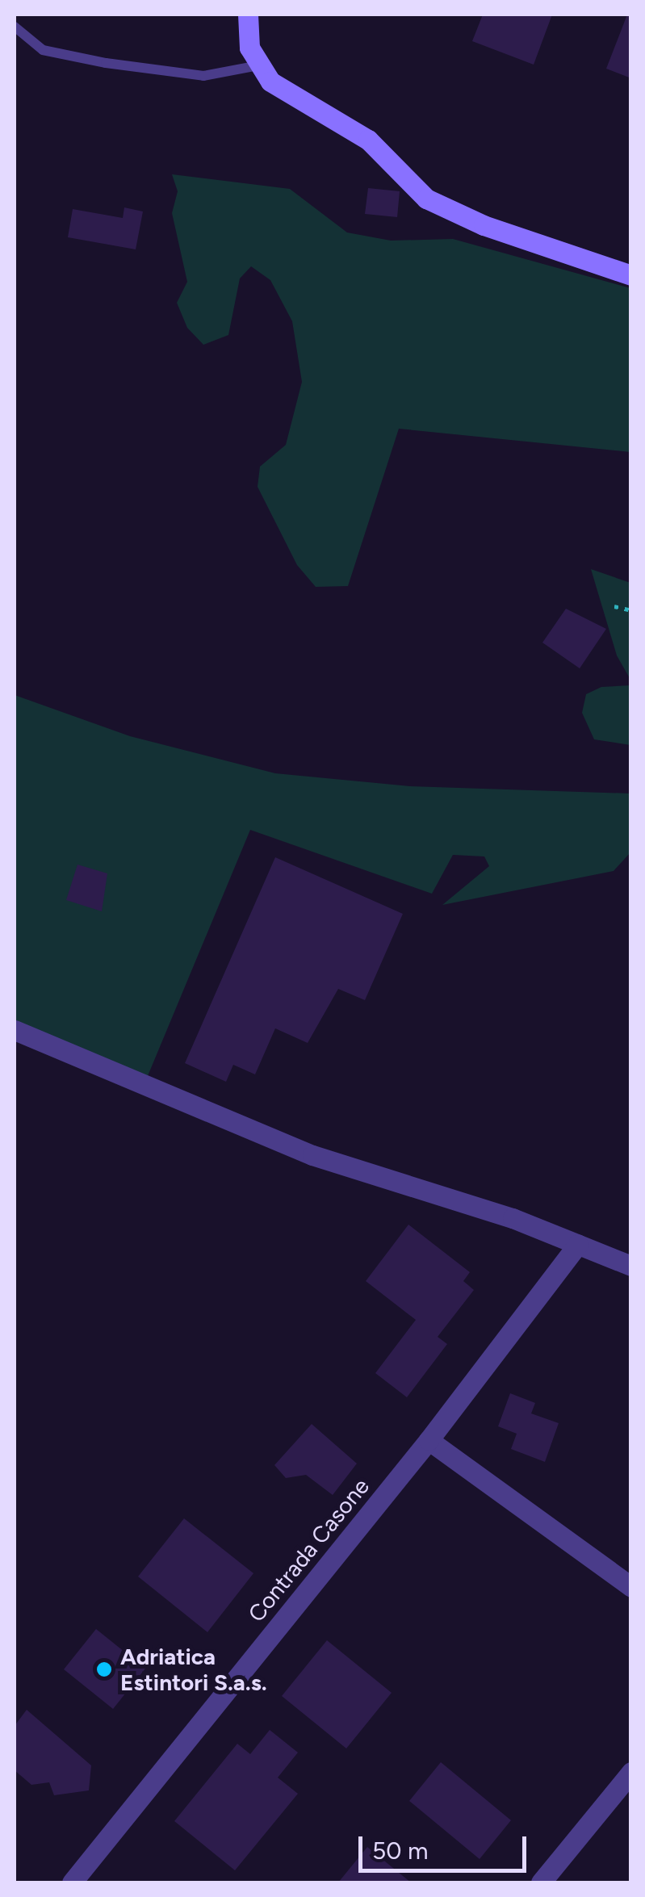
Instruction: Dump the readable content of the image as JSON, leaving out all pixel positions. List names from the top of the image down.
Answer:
{
  "streets": {
    "street": ["Contrada Casone"]
  },
  "places": ["Adriatica Estintori S.a.s."],
  "scale_bar": "50 m"
}
